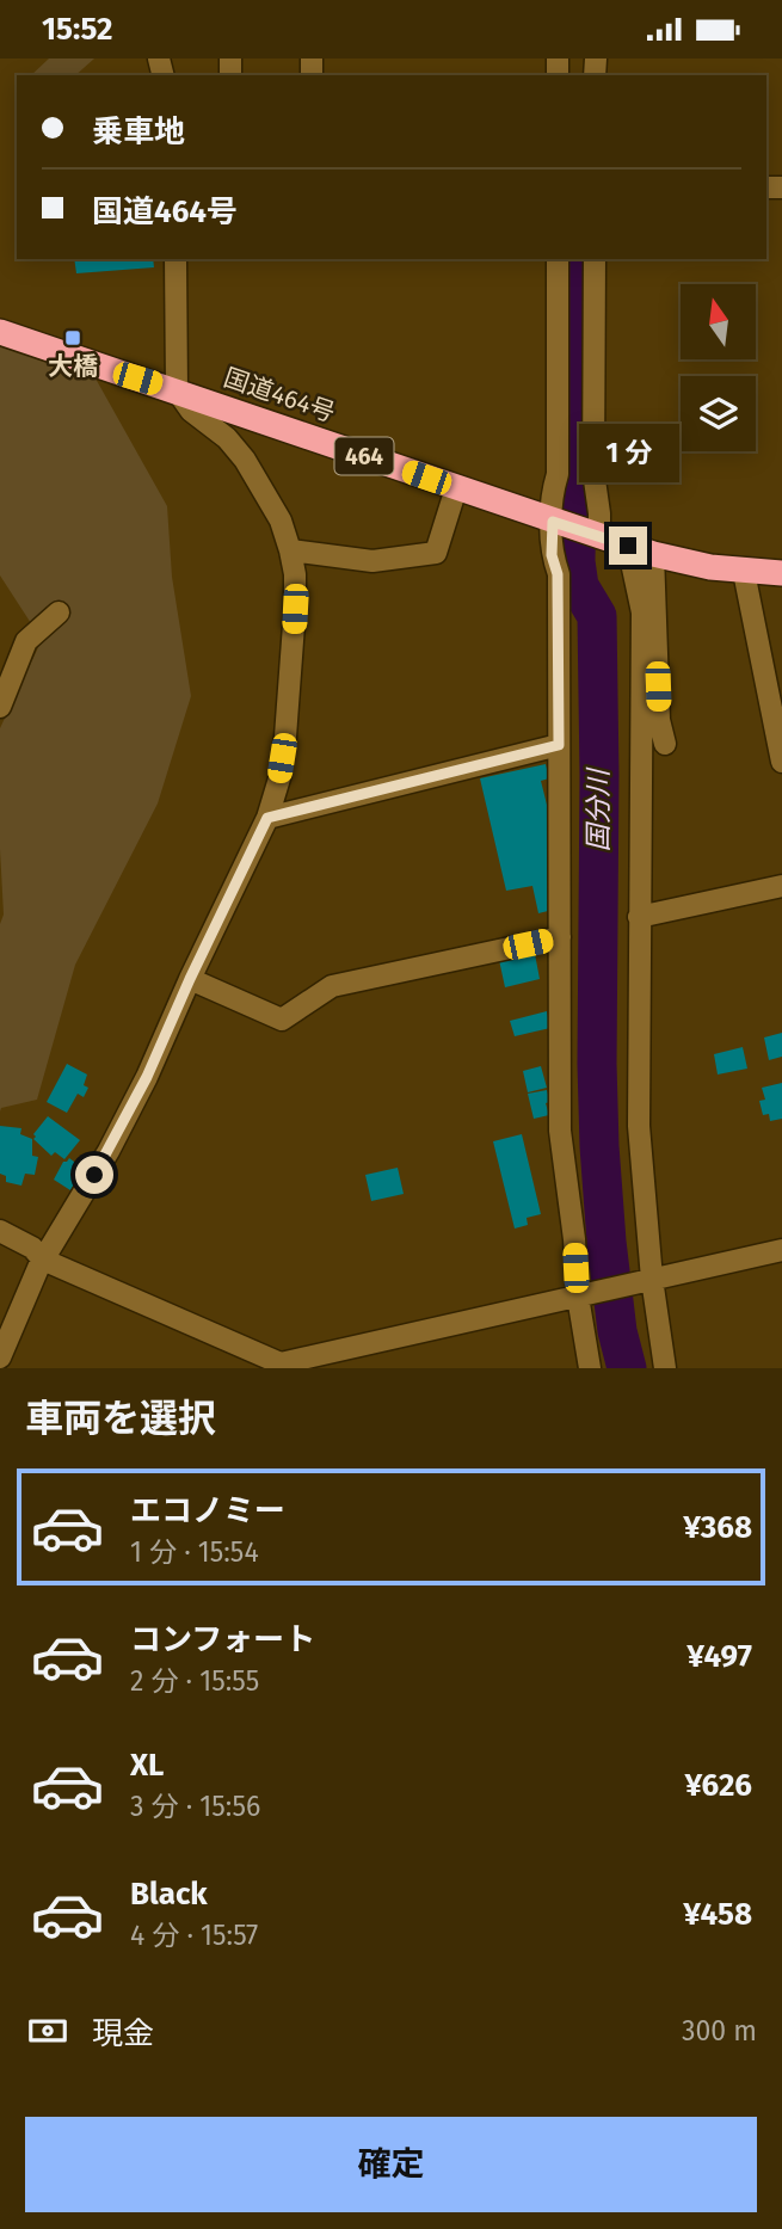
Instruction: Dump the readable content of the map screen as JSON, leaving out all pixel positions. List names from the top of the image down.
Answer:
{
  "streets": {
    "highway": ["国道464号", "464"]
  },
  "water": ["国分川"],
  "places": {
    "transit": ["大橋"]
  },
  "north": "top",
  "page": {
    "status": "15:52",
    "banner": ["乗車地", "国道464号"],
    "bubble": "1 分",
    "heading": "車両を選択",
    "list": [
      {
        "name": "エコノミー",
        "note": "1 分 · 15:54",
        "value": "¥368"
      },
      {
        "name": "コンフォート",
        "note": "2 分 · 15:55",
        "value": "¥497"
      },
      {
        "name": "XL",
        "note": "3 分 · 15:56",
        "value": "¥626"
      },
      {
        "name": "Black",
        "note": "4 分 · 15:57",
        "value": "¥458"
      }
    ],
    "pay": ["現金", "300 m"],
    "buttons": "確定"
  }
}
